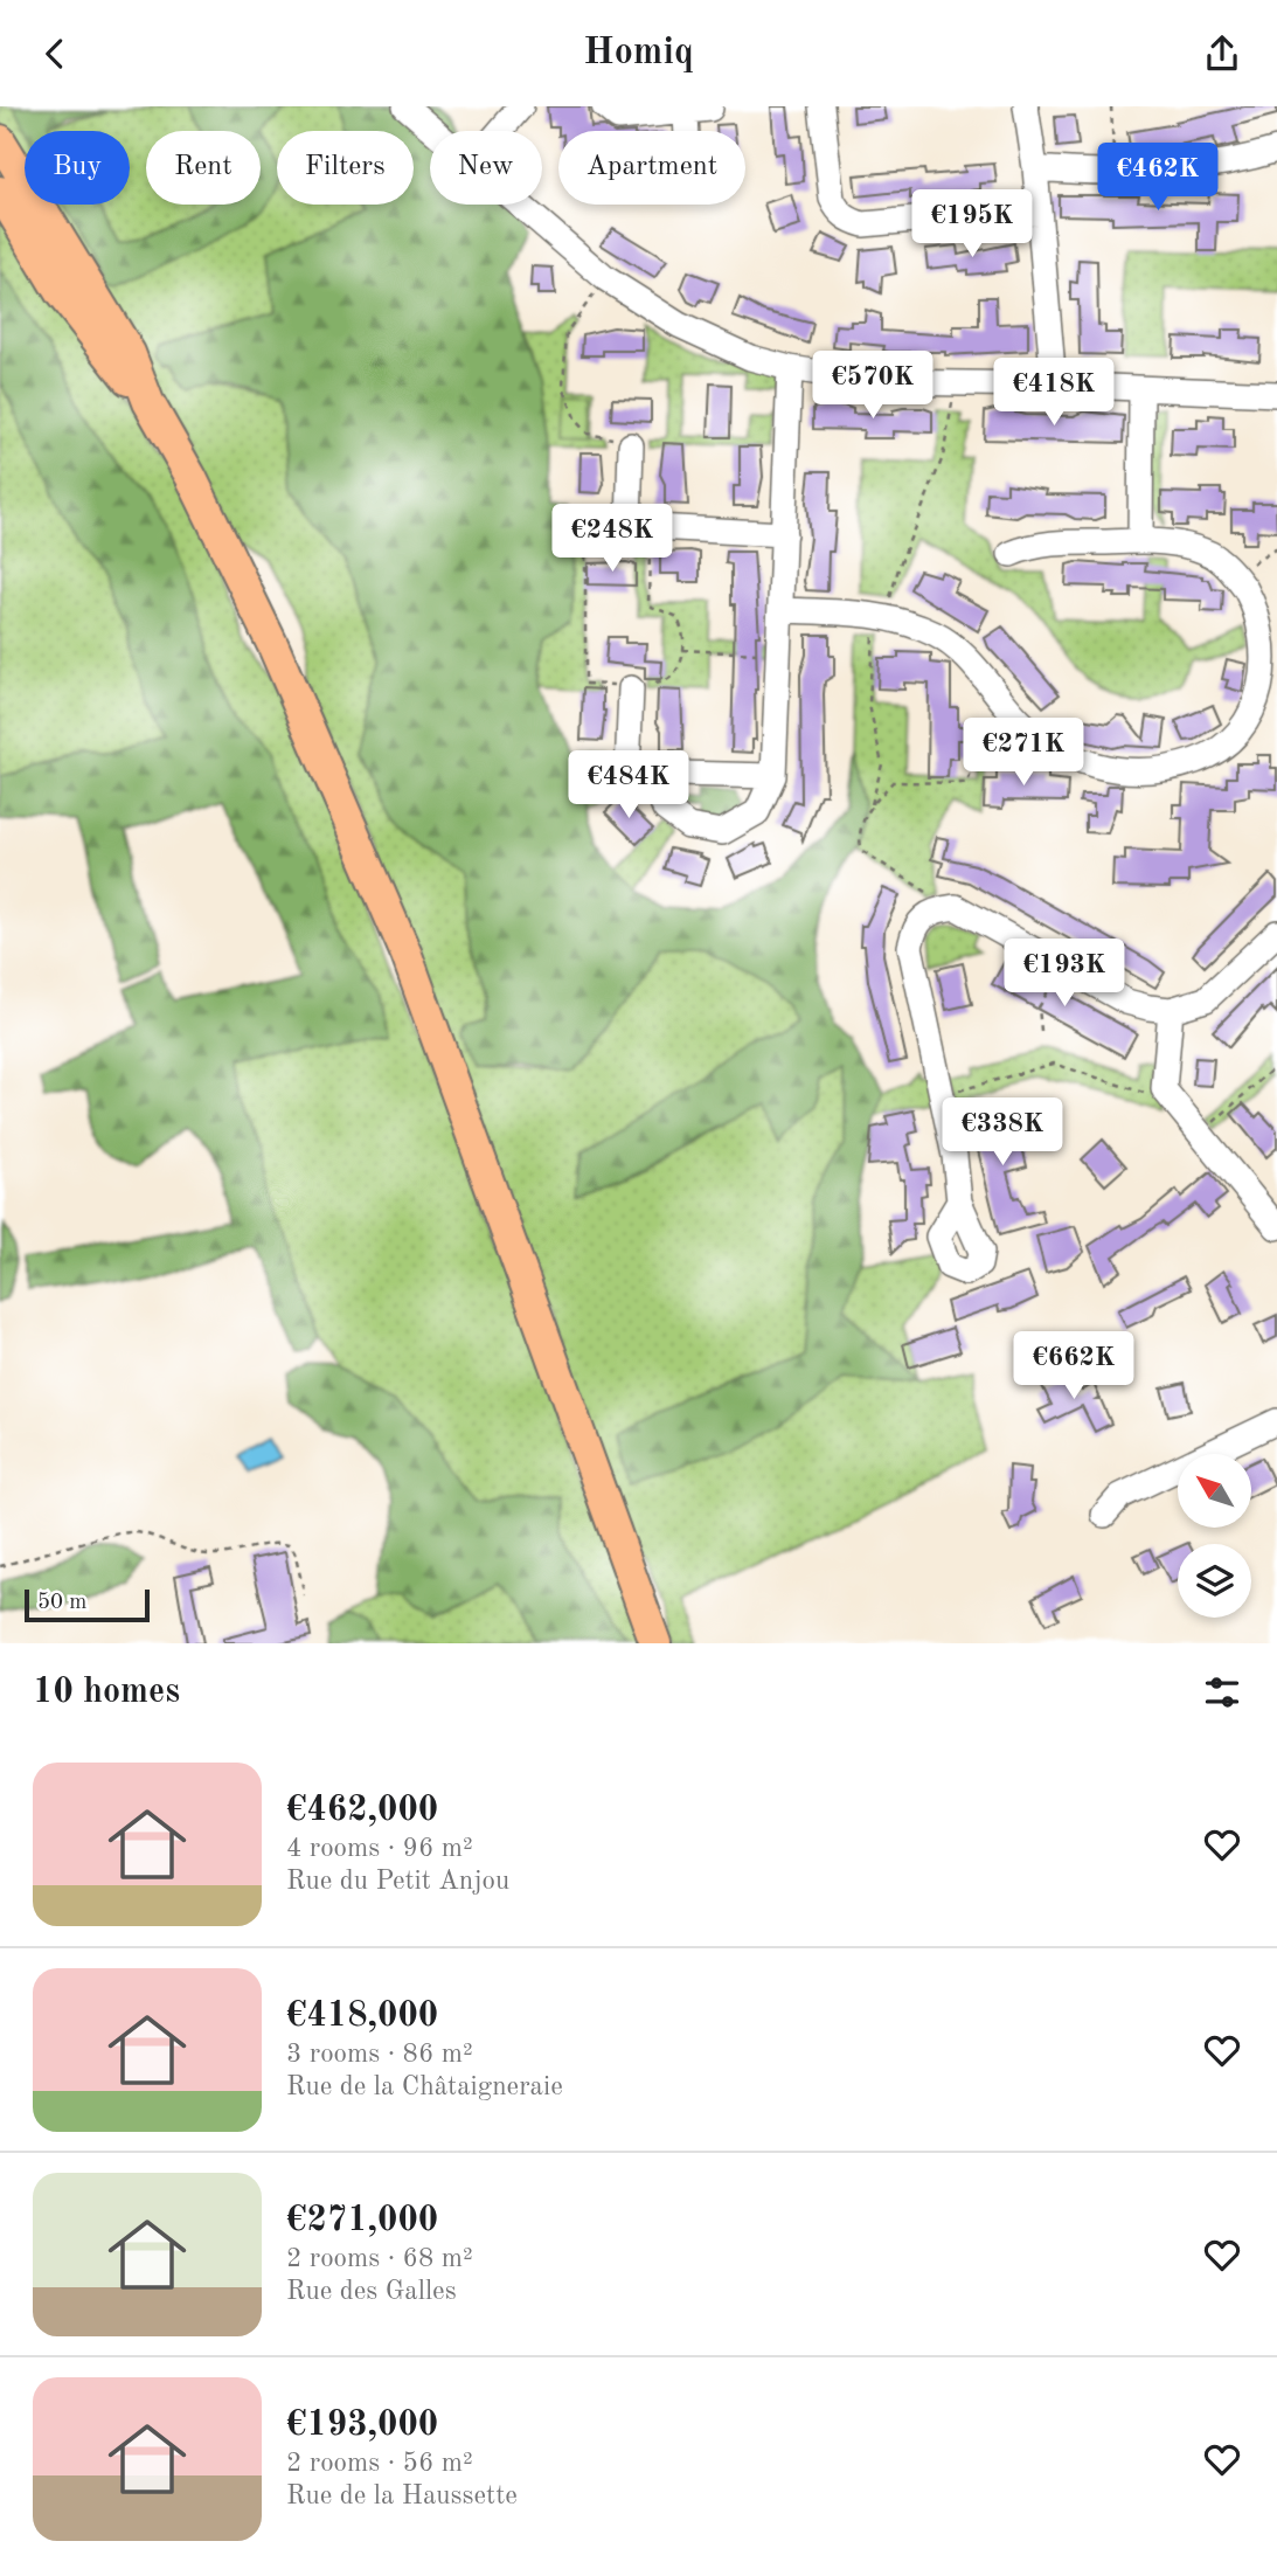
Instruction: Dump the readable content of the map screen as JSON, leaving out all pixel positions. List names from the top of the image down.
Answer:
{
  "scale_bar": "50 m",
  "north": "top left",
  "page": {
    "header": "Homiq",
    "chip": [
      "Buy",
      "Rent",
      "Filters",
      "New",
      "Apartment"
    ],
    "price": [
      "€462K",
      "€195K",
      "€570K",
      "€418K",
      "€248K",
      "€271K",
      "€484K",
      "€193K",
      "€338K",
      "€662K"
    ],
    "scale": "50 m",
    "heading": "10 homes",
    "list": [
      {
        "name": "€462,000",
        "note": "4 rooms · 96 m² · Rue du Petit Anjou"
      },
      {
        "name": "€418,000",
        "note": "3 rooms · 86 m² · Rue de la Châtaigneraie"
      },
      {
        "name": "€271,000",
        "note": "2 rooms · 68 m² · Rue des Galles"
      },
      {
        "name": "€193,000",
        "note": "2 rooms · 56 m² · Rue de la Haussette"
      }
    ]
  }
}
